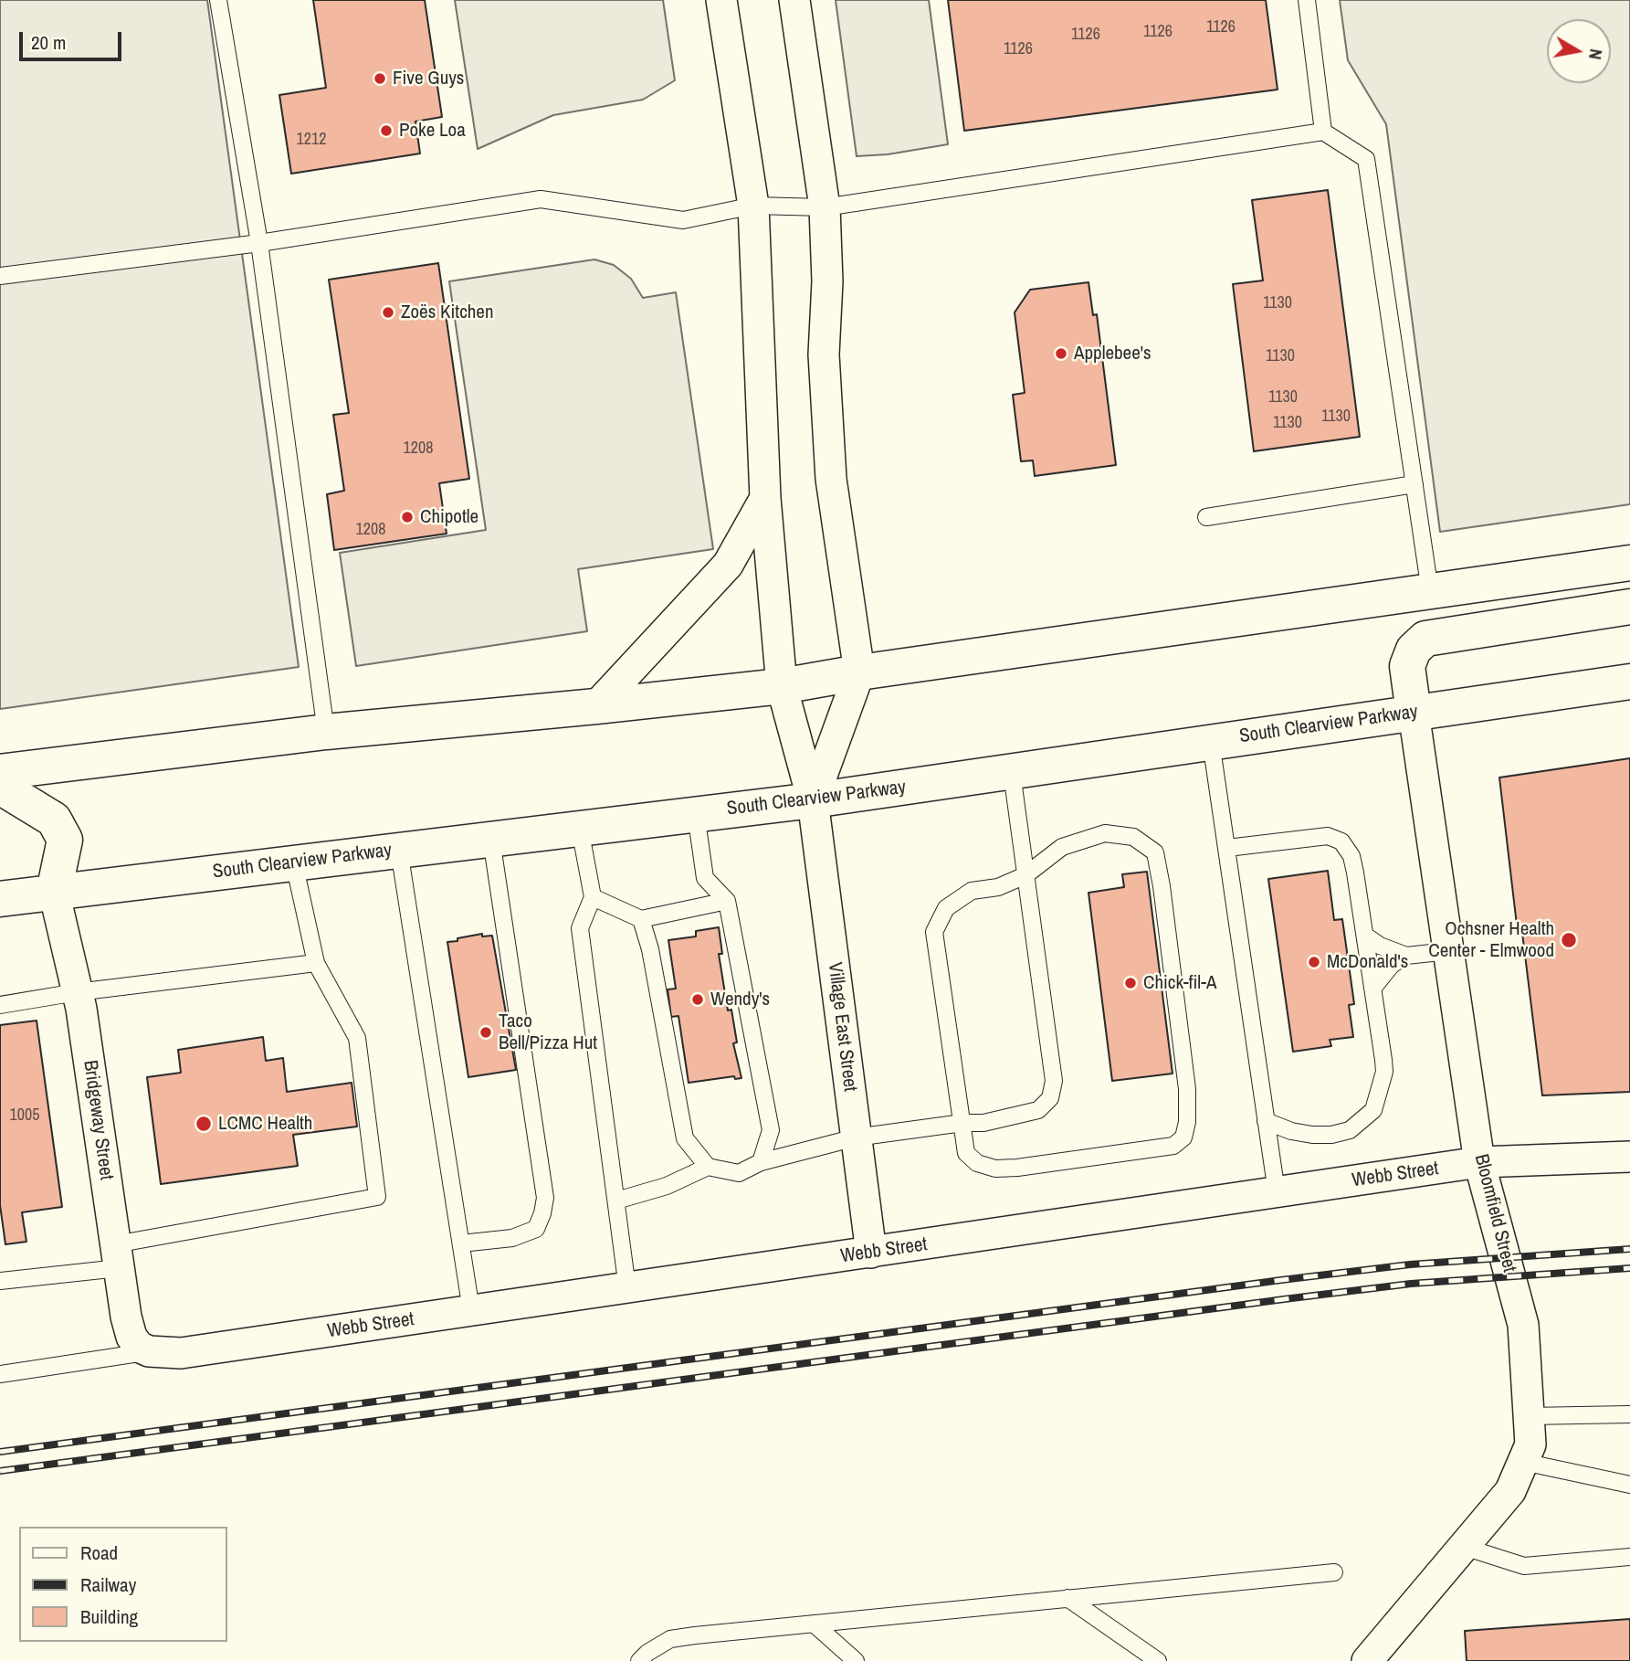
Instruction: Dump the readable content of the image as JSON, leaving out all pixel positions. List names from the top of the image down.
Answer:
{
  "streets": {
    "highway": ["South Clearview Parkway"],
    "street": [
      "Village East Street",
      "Bridgeway Street",
      "Webb Street",
      "Bloomfield Street"
    ]
  },
  "crossings": [
    ["South Clearview Parkway", "Village East Street"],
    ["South Clearview Parkway", "Bridgeway Street"],
    ["South Clearview Parkway", "Bloomfield Street"],
    ["Village East Street", "Webb Street"],
    ["Bridgeway Street", "Webb Street"],
    ["Webb Street", "Bloomfield Street"]
  ],
  "places": [
    "Five Guys",
    "Poke Loa",
    "Zoës Kitchen",
    "Applebee's",
    "Chipotle",
    "Ochsner Health Center - Elmwood",
    "McDonald's",
    "Chick-fil-A",
    "Wendy's",
    "Taco Bell/Pizza Hut",
    "LCMC Health"
  ],
  "house_numbers": [
    "1126",
    "1126",
    "1126",
    "1126",
    "1212",
    "1130",
    "1130",
    "1130",
    "1130",
    "1130",
    "1208",
    "1208",
    "1005"
  ],
  "legend": ["Road", "Railway", "Building"],
  "scale_bar": "20 m",
  "north": "right"
}
